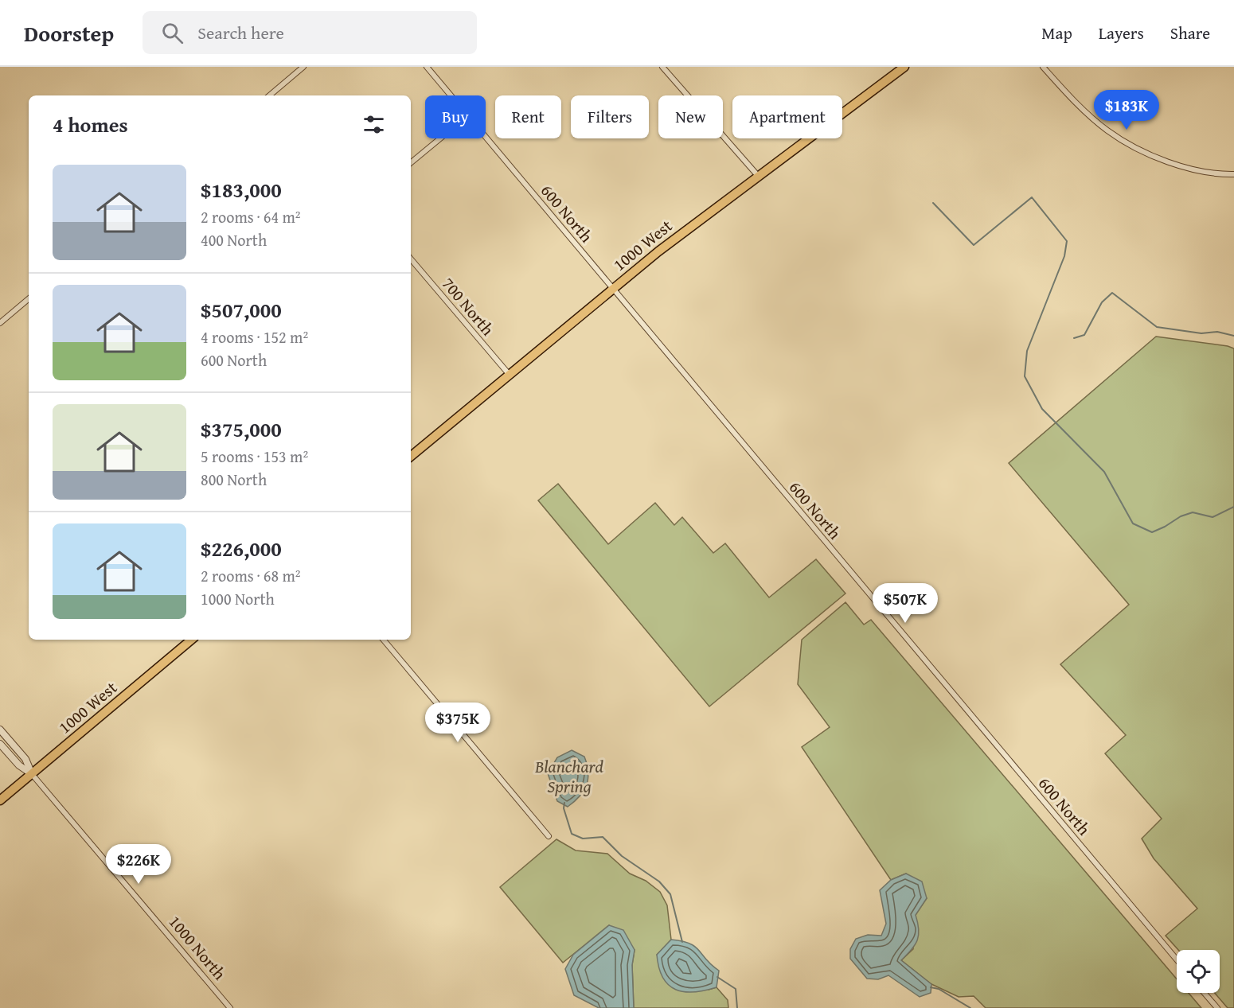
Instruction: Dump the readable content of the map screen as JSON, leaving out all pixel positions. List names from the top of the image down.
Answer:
{
  "streets": {
    "main road": ["1000 West"],
    "street": ["600 North", "700 North", "1000 North"]
  },
  "crossings": [
    ["600 North", "1000 West"],
    ["1000 West", "700 North"],
    ["1000 West", "1000 North"]
  ],
  "water": ["Blanchard Spring"],
  "page": {
    "header": "Doorstep",
    "search": "Search here",
    "nav": ["Map", "Layers", "Share"],
    "price": [
      "$183K",
      "$507K",
      "$375K",
      "$226K"
    ],
    "chip": [
      "Buy",
      "Rent",
      "Filters",
      "New",
      "Apartment"
    ],
    "heading": "4 homes",
    "list": [
      {
        "name": "$183,000",
        "note": "2 rooms · 64 m² · 400 North"
      },
      {
        "name": "$507,000",
        "note": "4 rooms · 152 m² · 600 North"
      },
      {
        "name": "$375,000",
        "note": "5 rooms · 153 m² · 800 North"
      },
      {
        "name": "$226,000",
        "note": "2 rooms · 68 m² · 1000 North"
      }
    ]
  }
}
